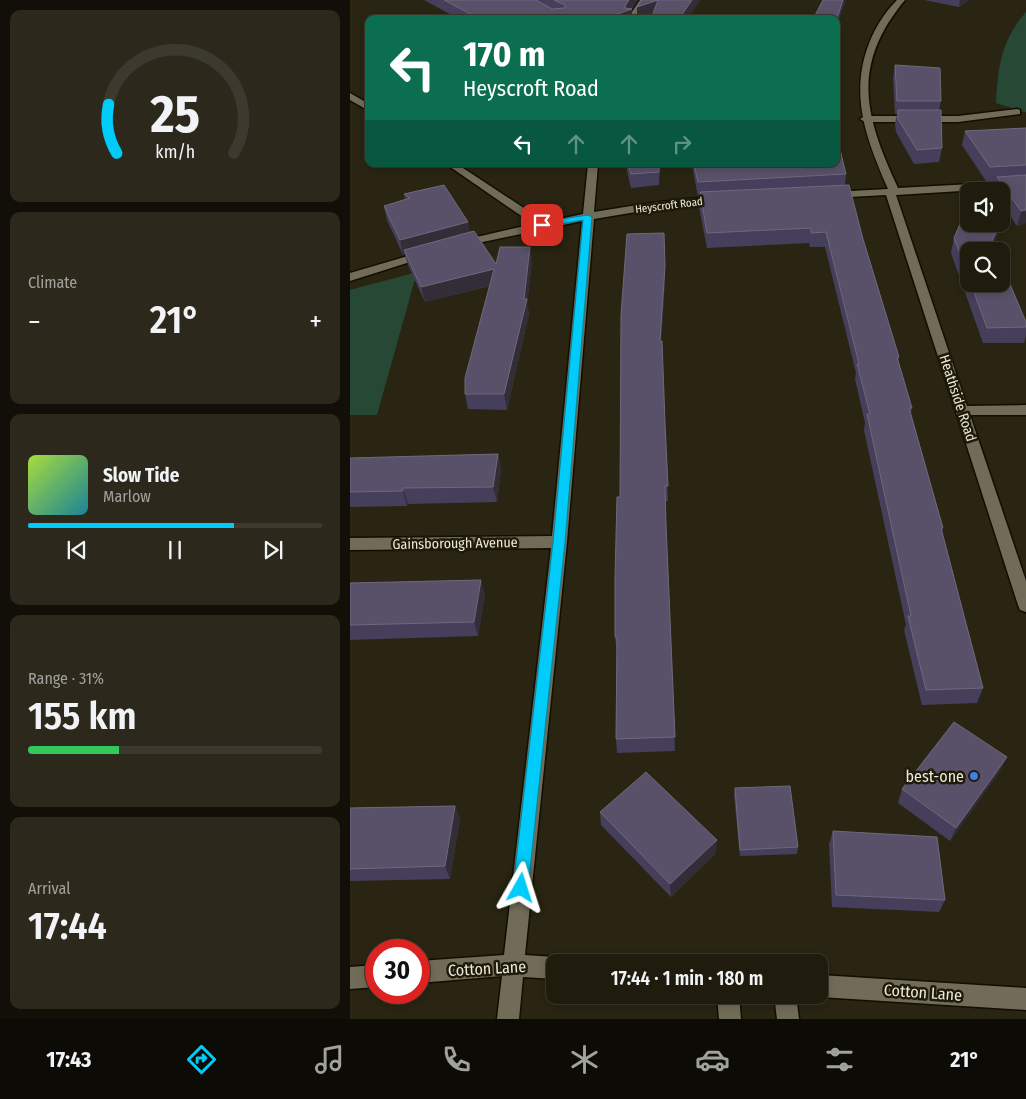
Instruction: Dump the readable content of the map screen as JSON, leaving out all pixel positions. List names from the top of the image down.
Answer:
{
  "streets": {
    "street": [
      "Heyscroft Road",
      "Heathside Road",
      "Gainsborough Avenue",
      "Cotton Lane"
    ]
  },
  "places": ["best-one"],
  "page": {
    "turn": ["170 m", "Heyscroft Road"],
    "tile": [
      "Climate",
      ["Range · 31%", "155 km"],
      ["Arrival", "17:44"]
    ],
    "heat": ["−", "21°", "+"],
    "song": ["Slow Tide", "Marlow"],
    "limit": "30",
    "trip": "17:44 · 1 min · 180 m",
    "tabs": ["17:43", "21°"],
    "gauge": ["25", "km/h"]
  }
}
